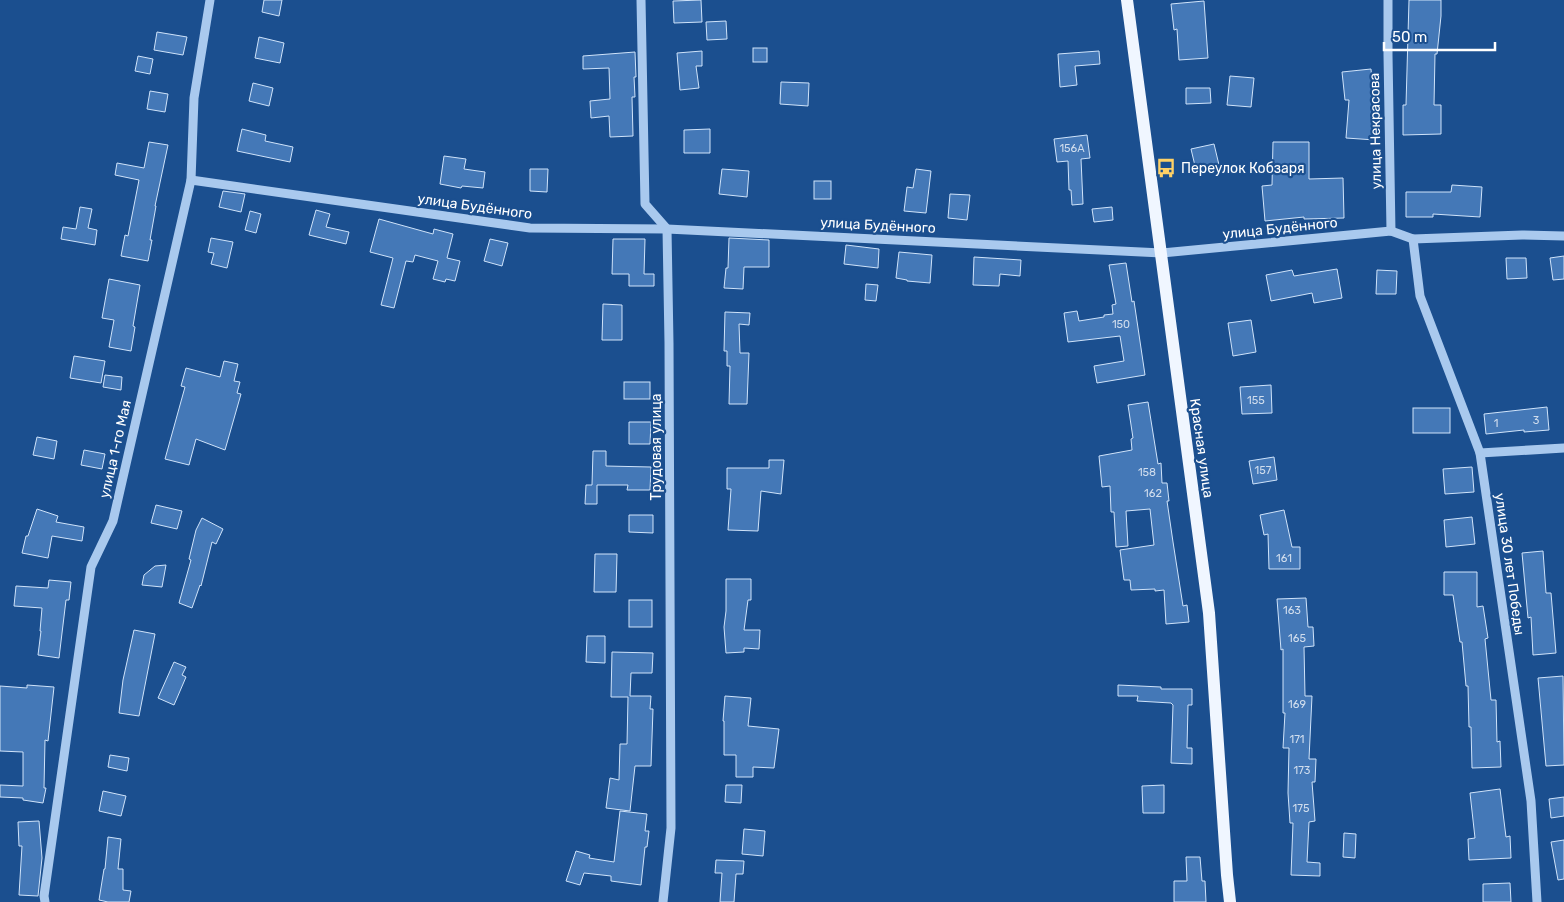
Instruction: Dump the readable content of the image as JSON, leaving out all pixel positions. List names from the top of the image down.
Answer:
{
  "streets": {
    "main road": ["Красная улица"],
    "street": [
      "улица Некрасова",
      "улица Будённого",
      "Трудовая улица",
      "улица 1-го Мая",
      "улица 30 лет Победы"
    ]
  },
  "crossings": [
    ["улица Некрасова", "улица Будённого"],
    ["улица Будённого", "Трудовая улица"],
    ["улица Будённого", "Красная улица"],
    ["улица Будённого", "улица 1-го Мая"],
    ["улица Будённого", "улица 30 лет Победы"]
  ],
  "places": {
    "bus stop": ["Переулок Кобзаря"]
  },
  "house_numbers": [
    "156А",
    "150",
    "155",
    "3",
    "1",
    "157",
    "158",
    "162",
    "161",
    "163",
    "165",
    "169",
    "171",
    "173",
    "175"
  ],
  "scale_bar": "50 m"
}
